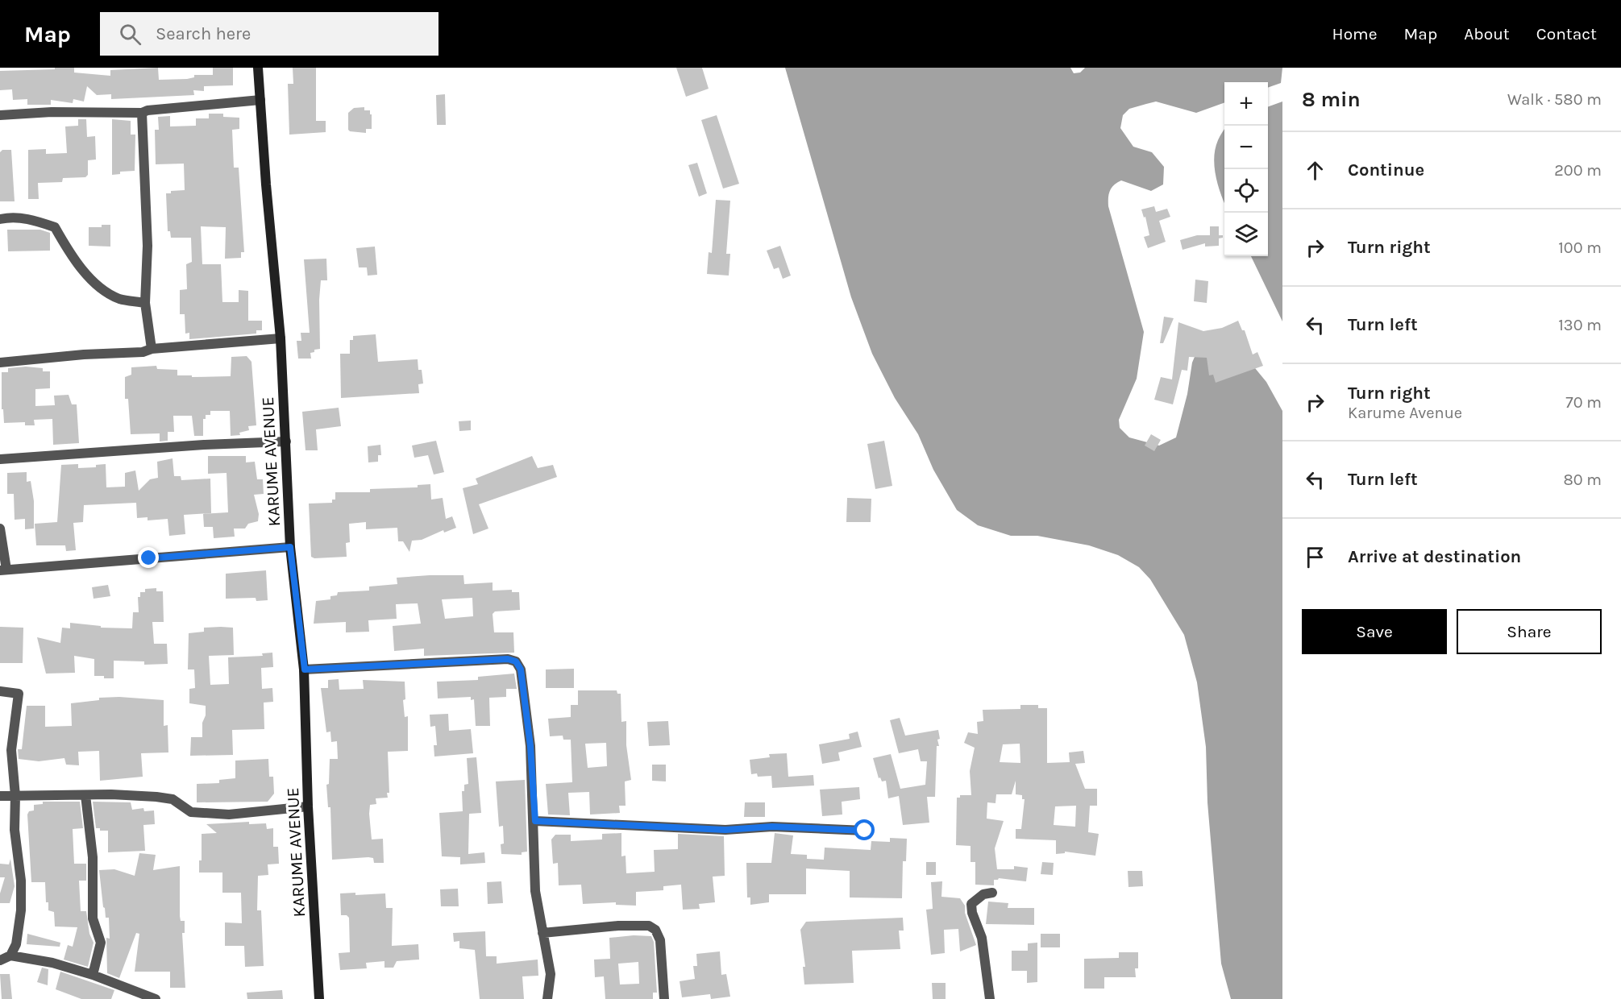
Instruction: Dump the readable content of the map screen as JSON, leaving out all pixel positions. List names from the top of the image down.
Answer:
{
  "streets": {
    "main road": ["KARUME AVENUE"]
  },
  "page": {
    "header": "Map",
    "search": "Search here",
    "nav": [
      "Home",
      "Map",
      "About",
      "Contact"
    ],
    "heading": ["8 min", "Walk · 580 m"],
    "map_buttons": ["+", "−"],
    "list": [
      ["Continue", "200 m"],
      ["Turn right", "100 m"],
      ["Turn left", "130 m"],
      ["Turn right", "Karume Avenue", "70 m"],
      ["Turn left", "80 m"],
      "Arrive at destination"
    ],
    "buttons": ["Save", "Share"]
  }
}
